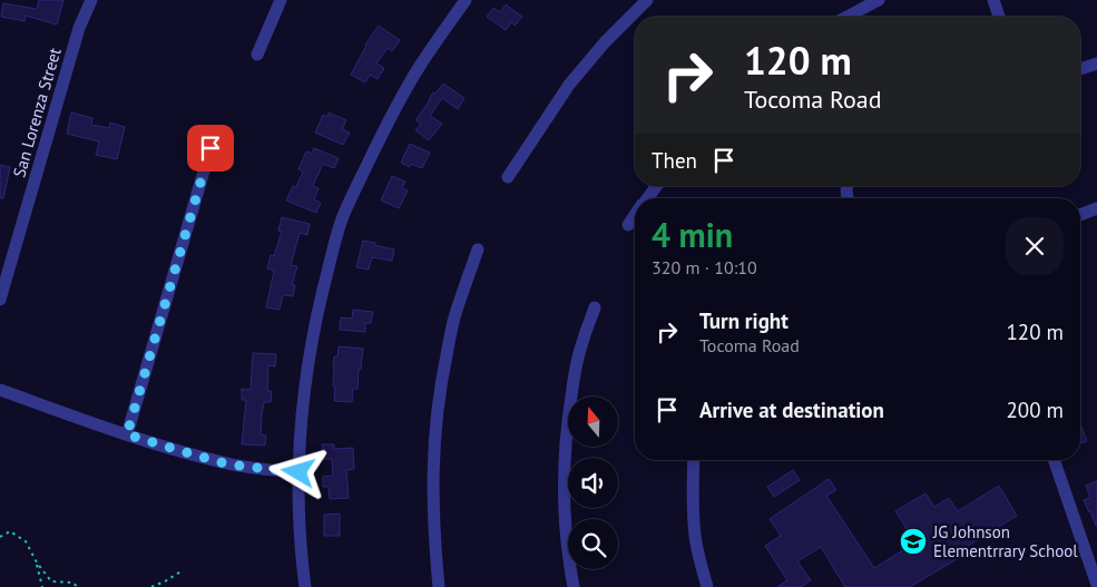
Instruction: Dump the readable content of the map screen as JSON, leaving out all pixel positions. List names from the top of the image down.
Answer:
{
  "streets": {
    "street": ["San Lorenza Street"]
  },
  "places": {
    "school or university": ["JG Johnson Elementrrary School"]
  },
  "north": "top",
  "page": {
    "turn": ["120 m", "Tocoma Road"],
    "then": "Then",
    "heading": ["4 min", "320 m · 10:10"],
    "list": [
      {
        "name": "Turn right",
        "note": "Tocoma Road",
        "value": "120 m"
      },
      {
        "name": "Arrive at destination",
        "value": "200 m"
      }
    ]
  }
}
